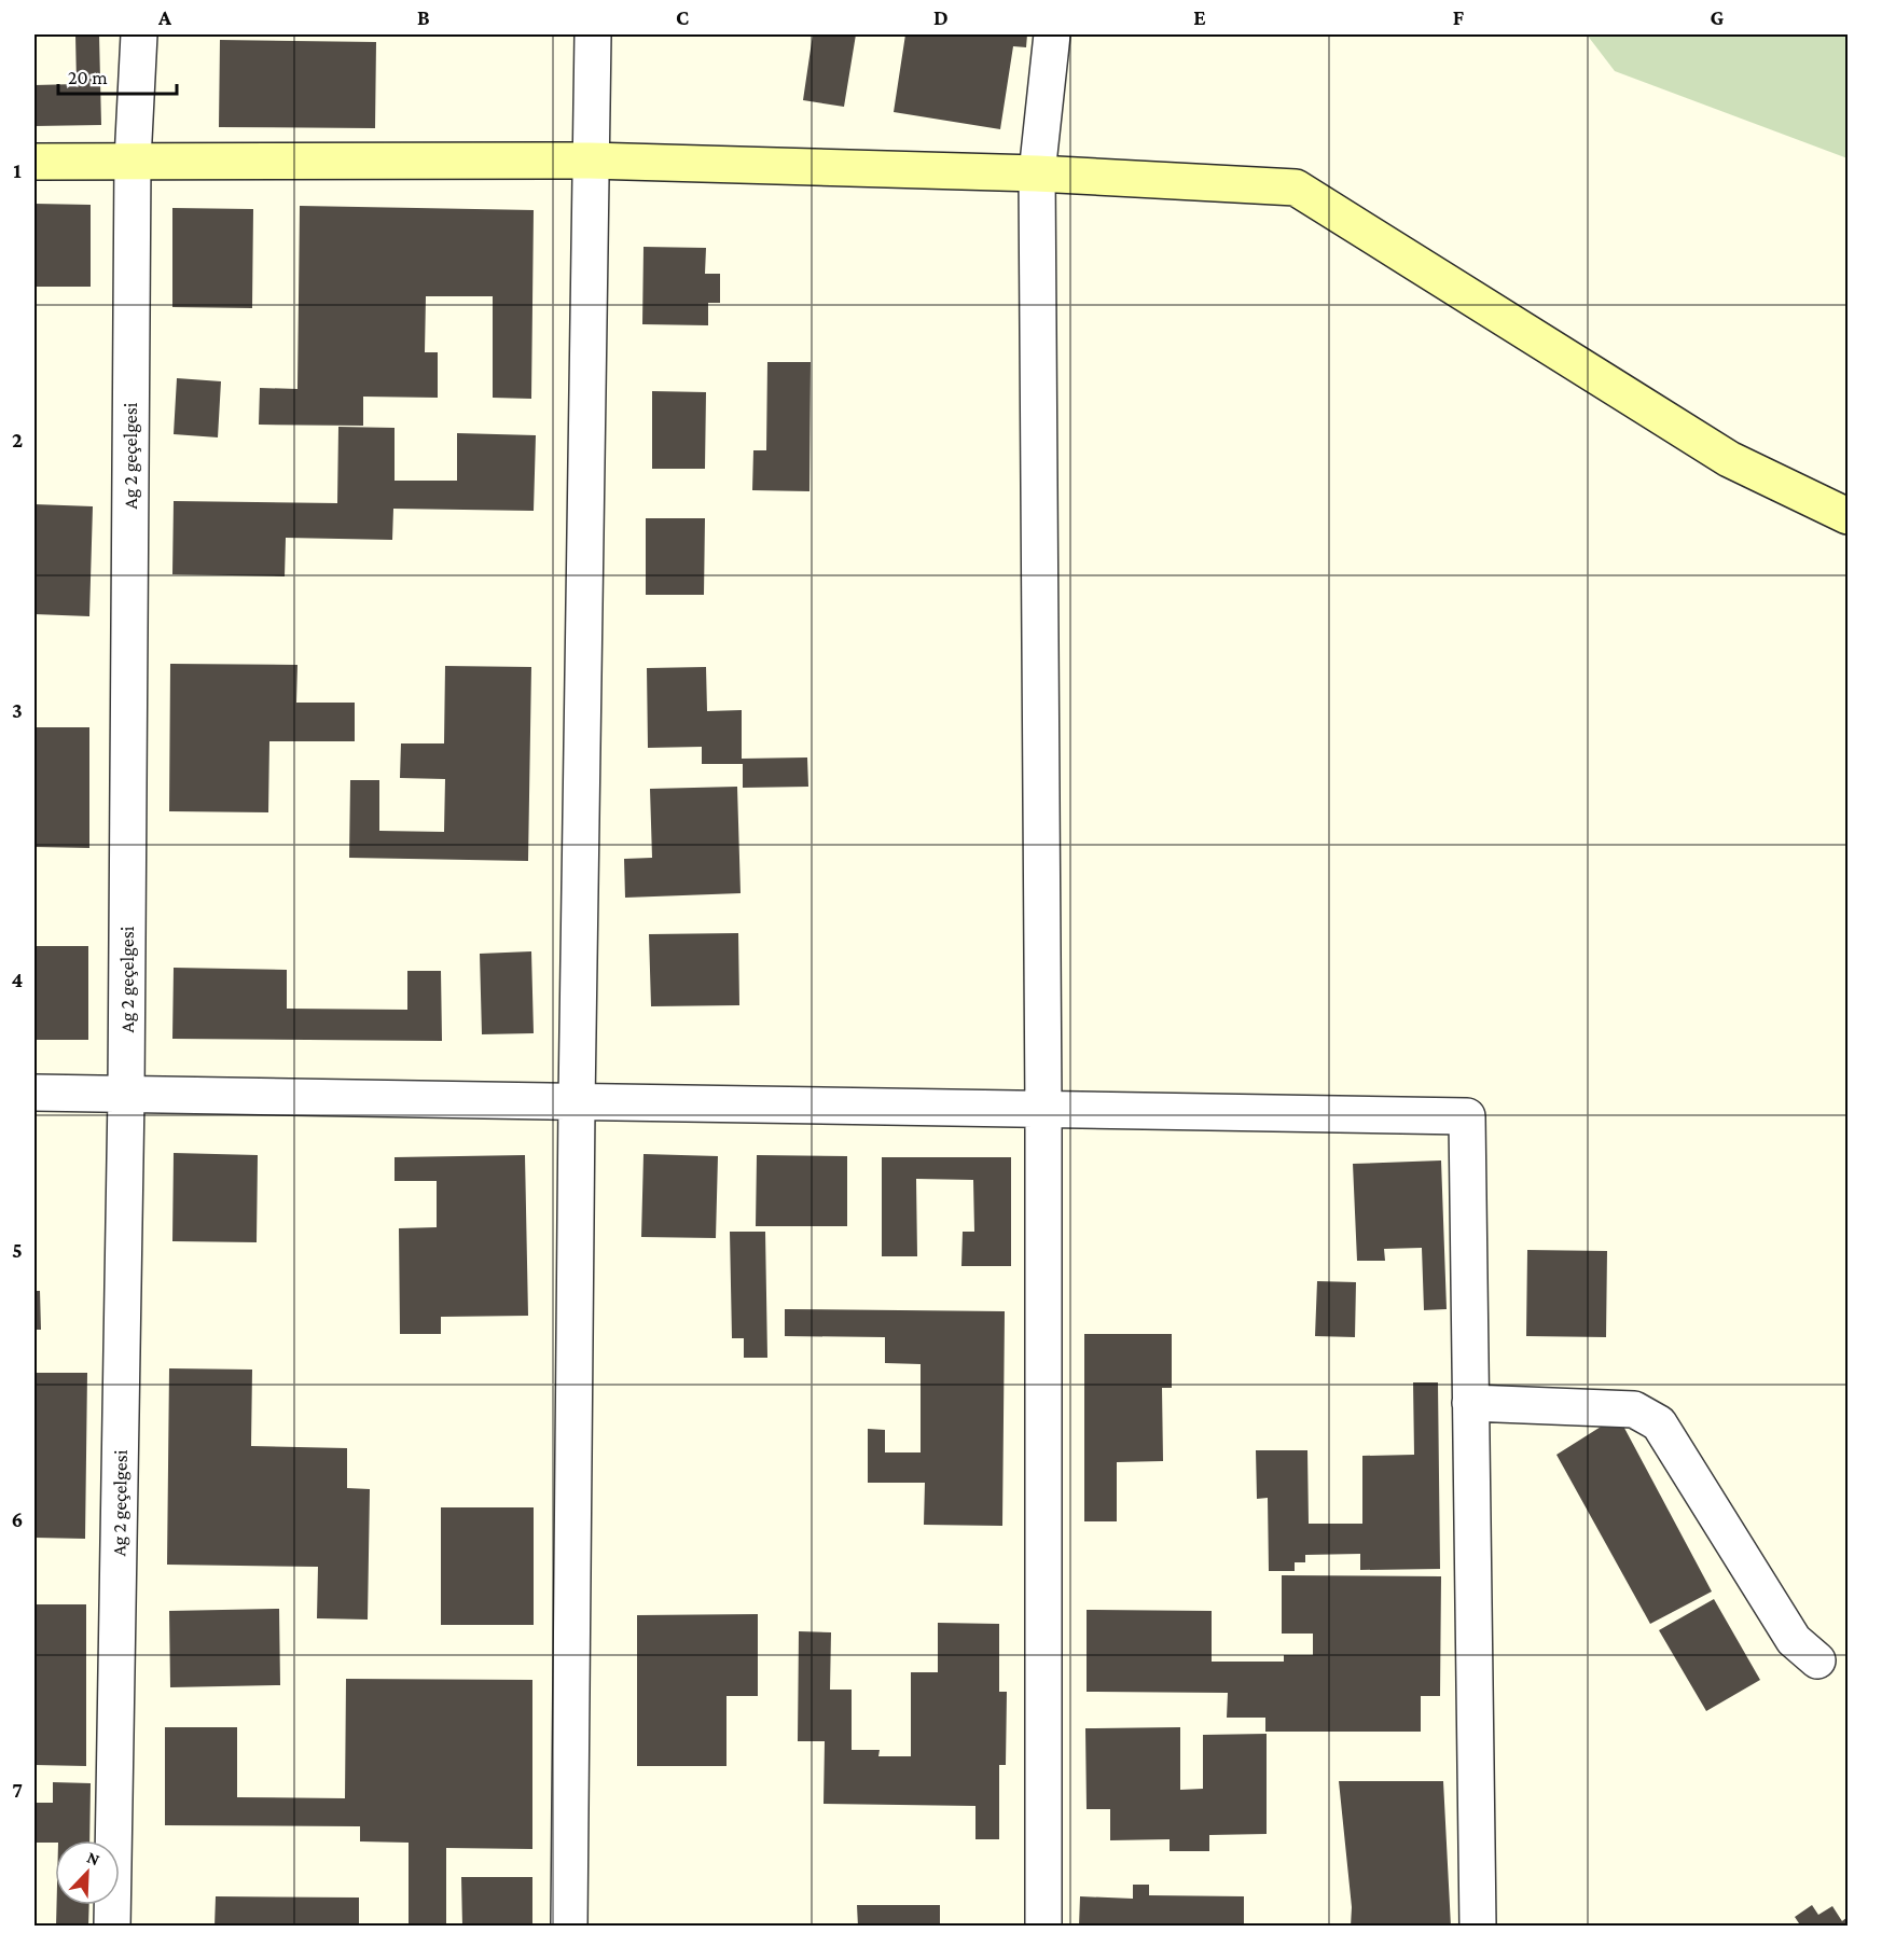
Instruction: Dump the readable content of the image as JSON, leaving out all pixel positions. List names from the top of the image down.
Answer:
{
  "streets": {
    "street": ["Ag 2 geçelgesi"]
  },
  "scale_bar": "20 m",
  "north": "top right",
  "grid": {
    "columns": [
      "A",
      "B",
      "C",
      "D",
      "E",
      "F",
      "G"
    ],
    "rows": [
      "1",
      "2",
      "3",
      "4",
      "5",
      "6",
      "7"
    ]
  }
}
